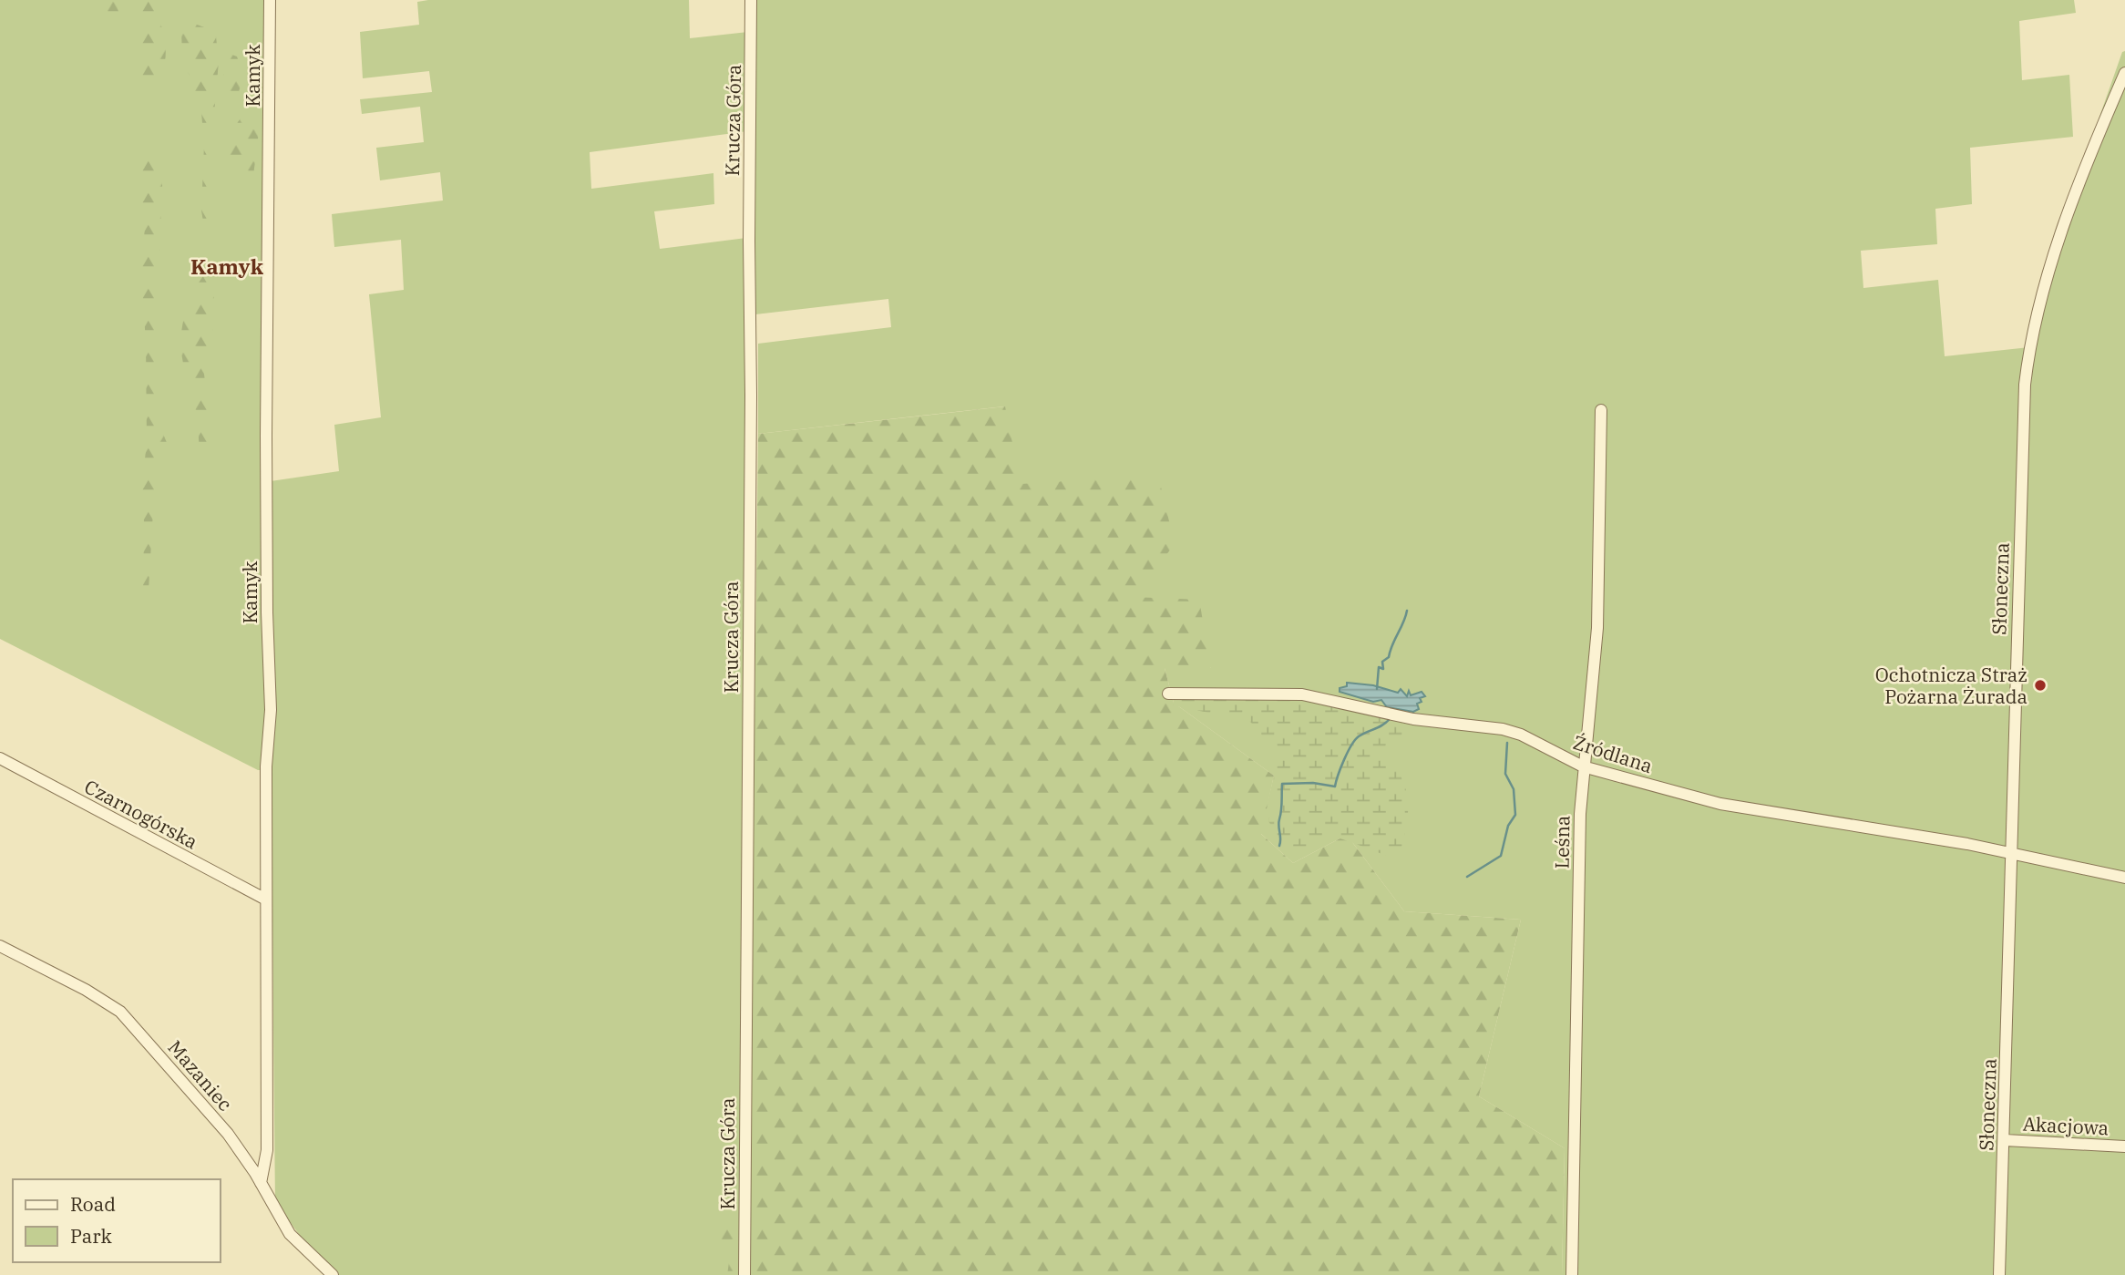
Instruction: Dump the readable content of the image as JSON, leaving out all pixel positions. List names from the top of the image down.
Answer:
{
  "streets": {
    "street": [
      "Kamyk",
      "Krucza Góra",
      "Słoneczna",
      "Źródlana",
      "Czarnogórska",
      "Leśna",
      "Mazaniec",
      "Akacjowa"
    ]
  },
  "crossings": [
    ["Kamyk", "Czarnogórska"],
    ["Kamyk", "Mazaniec"],
    ["Słoneczna", "Źródlana"],
    ["Słoneczna", "Akacjowa"],
    ["Źródlana", "Leśna"]
  ],
  "districts": ["Kamyk"],
  "places": ["Ochotnicza Straż Pożarna Żurada"],
  "legend": ["Road", "Park"]
}
